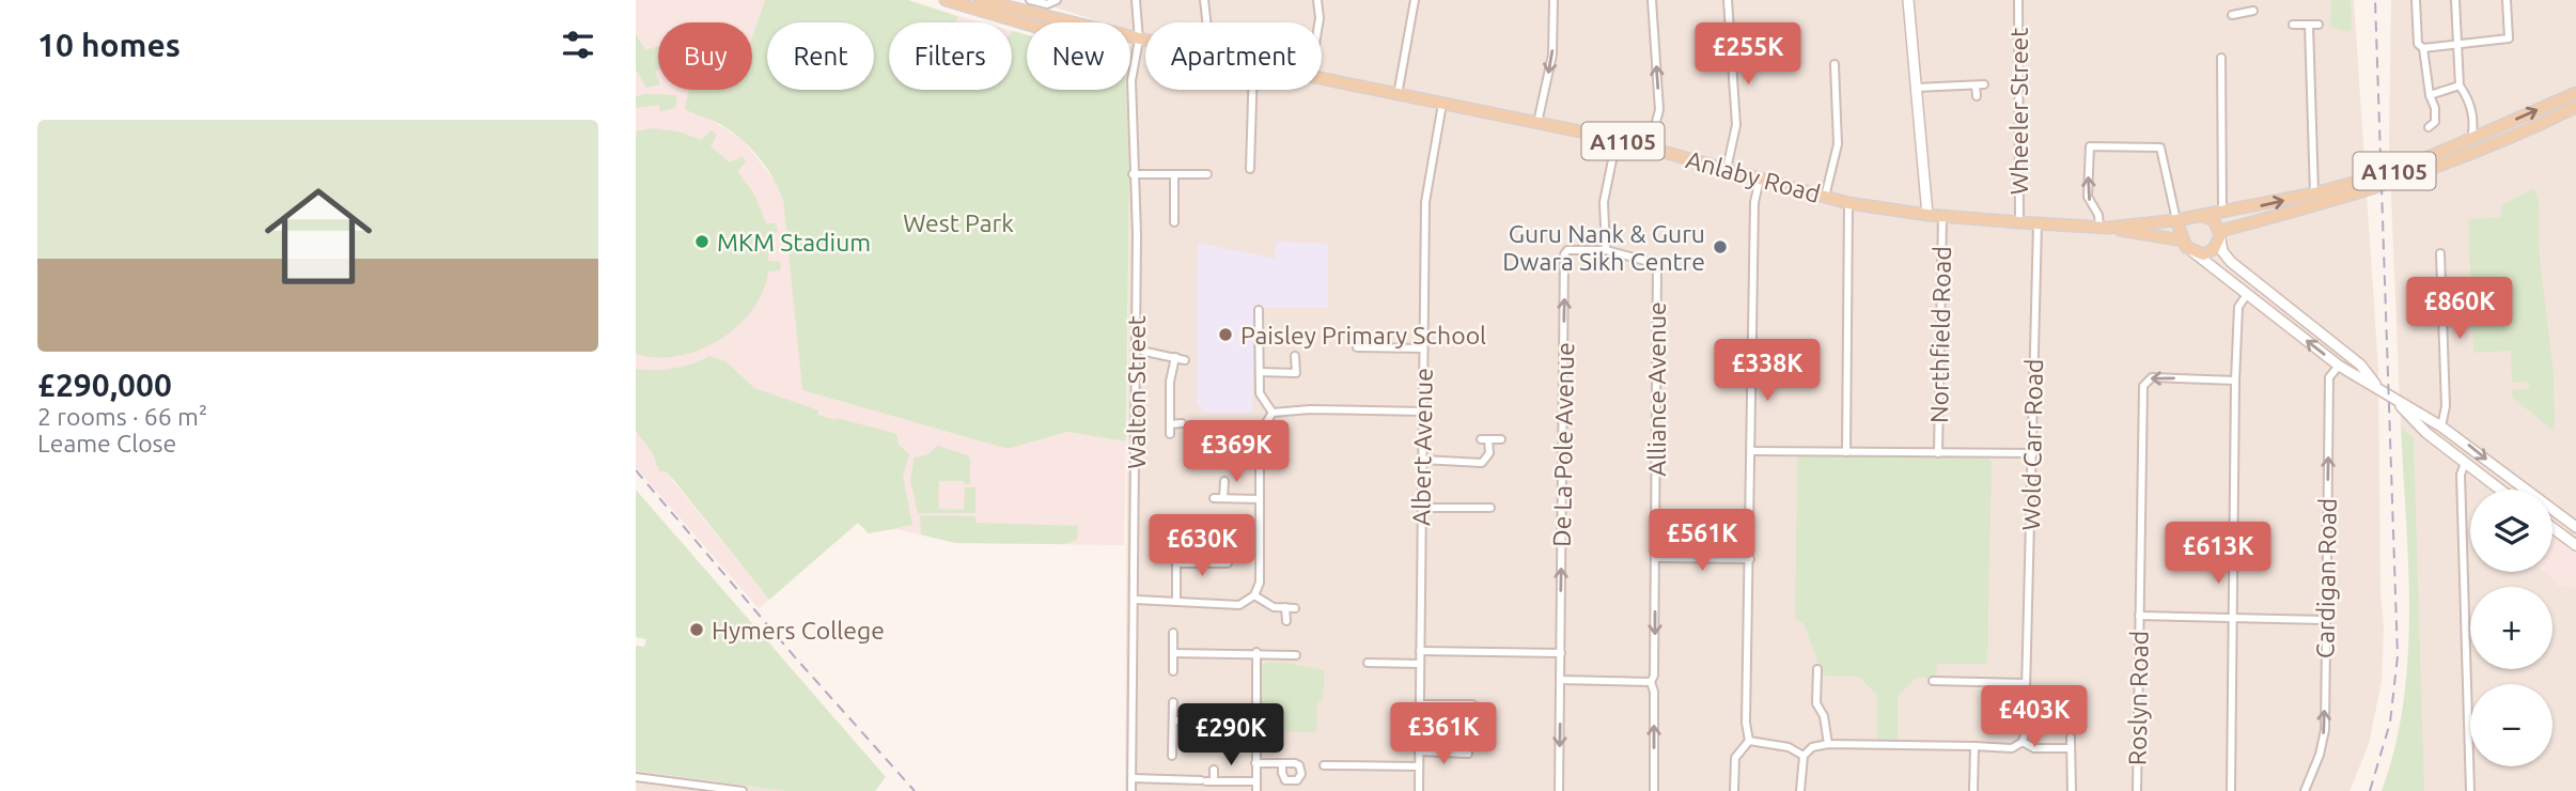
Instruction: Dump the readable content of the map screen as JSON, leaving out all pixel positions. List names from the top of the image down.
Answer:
{
  "streets": {
    "main road": ["A1105", "Anlaby Road"],
    "street": [
      "Wheeler Street",
      "Northfield Road",
      "Alliance Avenue",
      "Walton Street",
      "De La Pole Avenue",
      "Wold Carr Road",
      "Albert Avenue",
      "Cardigan Road",
      "Roslyn Road"
    ]
  },
  "crossings": [
    ["Wheeler Street", "Anlaby Road"],
    ["A1105", "Anlaby Road"],
    ["Anlaby Road", "Northfield Road"],
    ["Anlaby Road", "Walton Street"],
    ["Anlaby Road", "Wold Carr Road"],
    ["Anlaby Road", "Albert Avenue"],
    ["Alliance Avenue", "De La Pole Avenue"]
  ],
  "one_way": ["Cardigan Road"],
  "parks": ["West Park"],
  "places": [
    "MKM Stadium",
    "Guru Nank & Guru Dwara Sikh Centre",
    "Paisley Primary School",
    "Hymers College"
  ],
  "page": {
    "heading": "10 homes",
    "price": [
      "£255K",
      "£860K",
      "£338K",
      "£369K",
      "£561K",
      "£630K",
      "£613K",
      "£403K",
      "£361K",
      "£290K"
    ],
    "chip": [
      "Buy",
      "Rent",
      "Filters",
      "New",
      "Apartment"
    ],
    "list": [
      {
        "name": "£290,000",
        "note": "2 rooms · 66 m² · Leame Close"
      }
    ],
    "map_buttons": ["+", "−"]
  }
}
